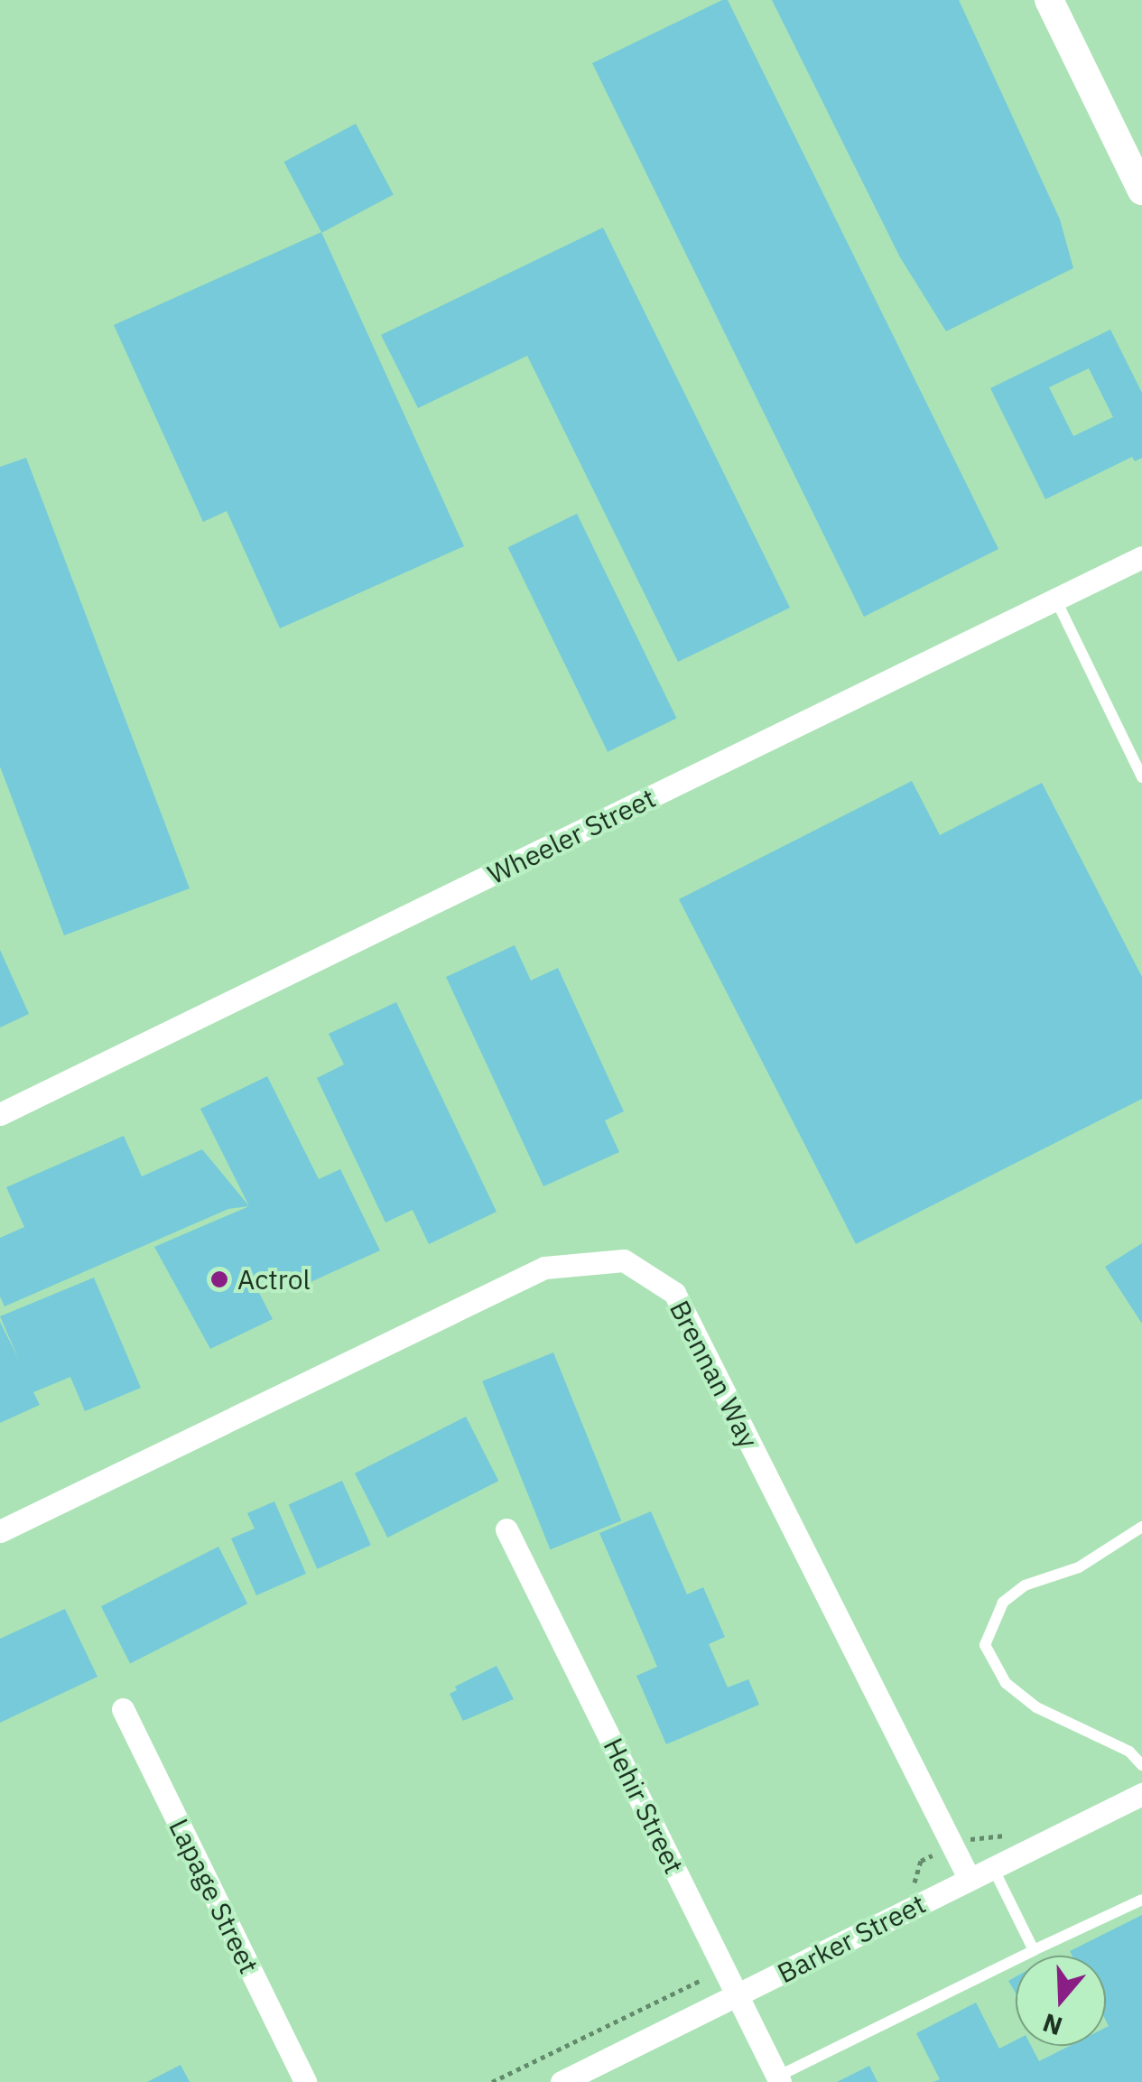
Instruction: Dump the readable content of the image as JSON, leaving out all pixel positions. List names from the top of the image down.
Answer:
{
  "streets": {
    "street": [
      "Wheeler Street",
      "Brennan Way",
      "Hehir Street",
      "Lapage Street",
      "Barker Street"
    ]
  },
  "crossings": [
    ["Brennan Way", "Barker Street"],
    ["Hehir Street", "Barker Street"]
  ],
  "places": ["Actrol"],
  "north": "bottom"
}
